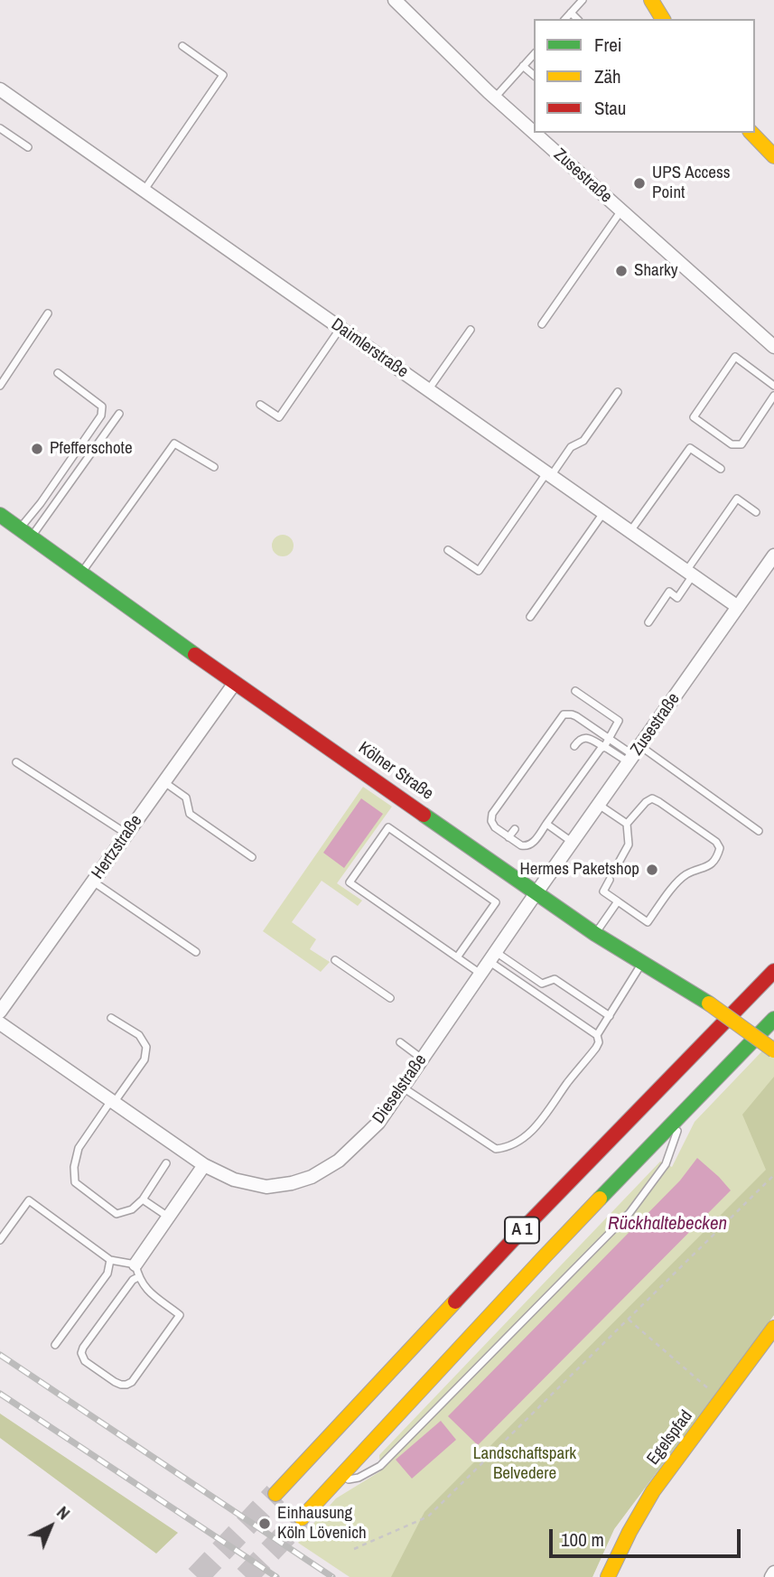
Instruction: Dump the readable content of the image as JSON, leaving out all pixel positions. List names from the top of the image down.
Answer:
{
  "streets": {
    "main road": ["Kölner Straße", "A 1", "Egelspfad"],
    "street": [
      "Zusestraße",
      "Daimlerstraße",
      "Hertzstraße",
      "Dieselstraße"
    ]
  },
  "crossings": [
    ["Zusestraße", "Daimlerstraße"],
    ["Zusestraße", "Kölner Straße"],
    ["Zusestraße", "Dieselstraße"],
    ["Kölner Straße", "Hertzstraße"],
    ["Kölner Straße", "Dieselstraße"]
  ],
  "water": ["Rückhaltebecken"],
  "parks": ["Landschaftspark Belvedere"],
  "places": [
    "UPS Access Point",
    "Sharky",
    "Pfefferschote",
    "Hermes Paketshop",
    "Einhausung Köln Lövenich"
  ],
  "legend": ["Frei", "Zäh", "Stau"],
  "scale_bar": "100 m",
  "north": "top right"
}
